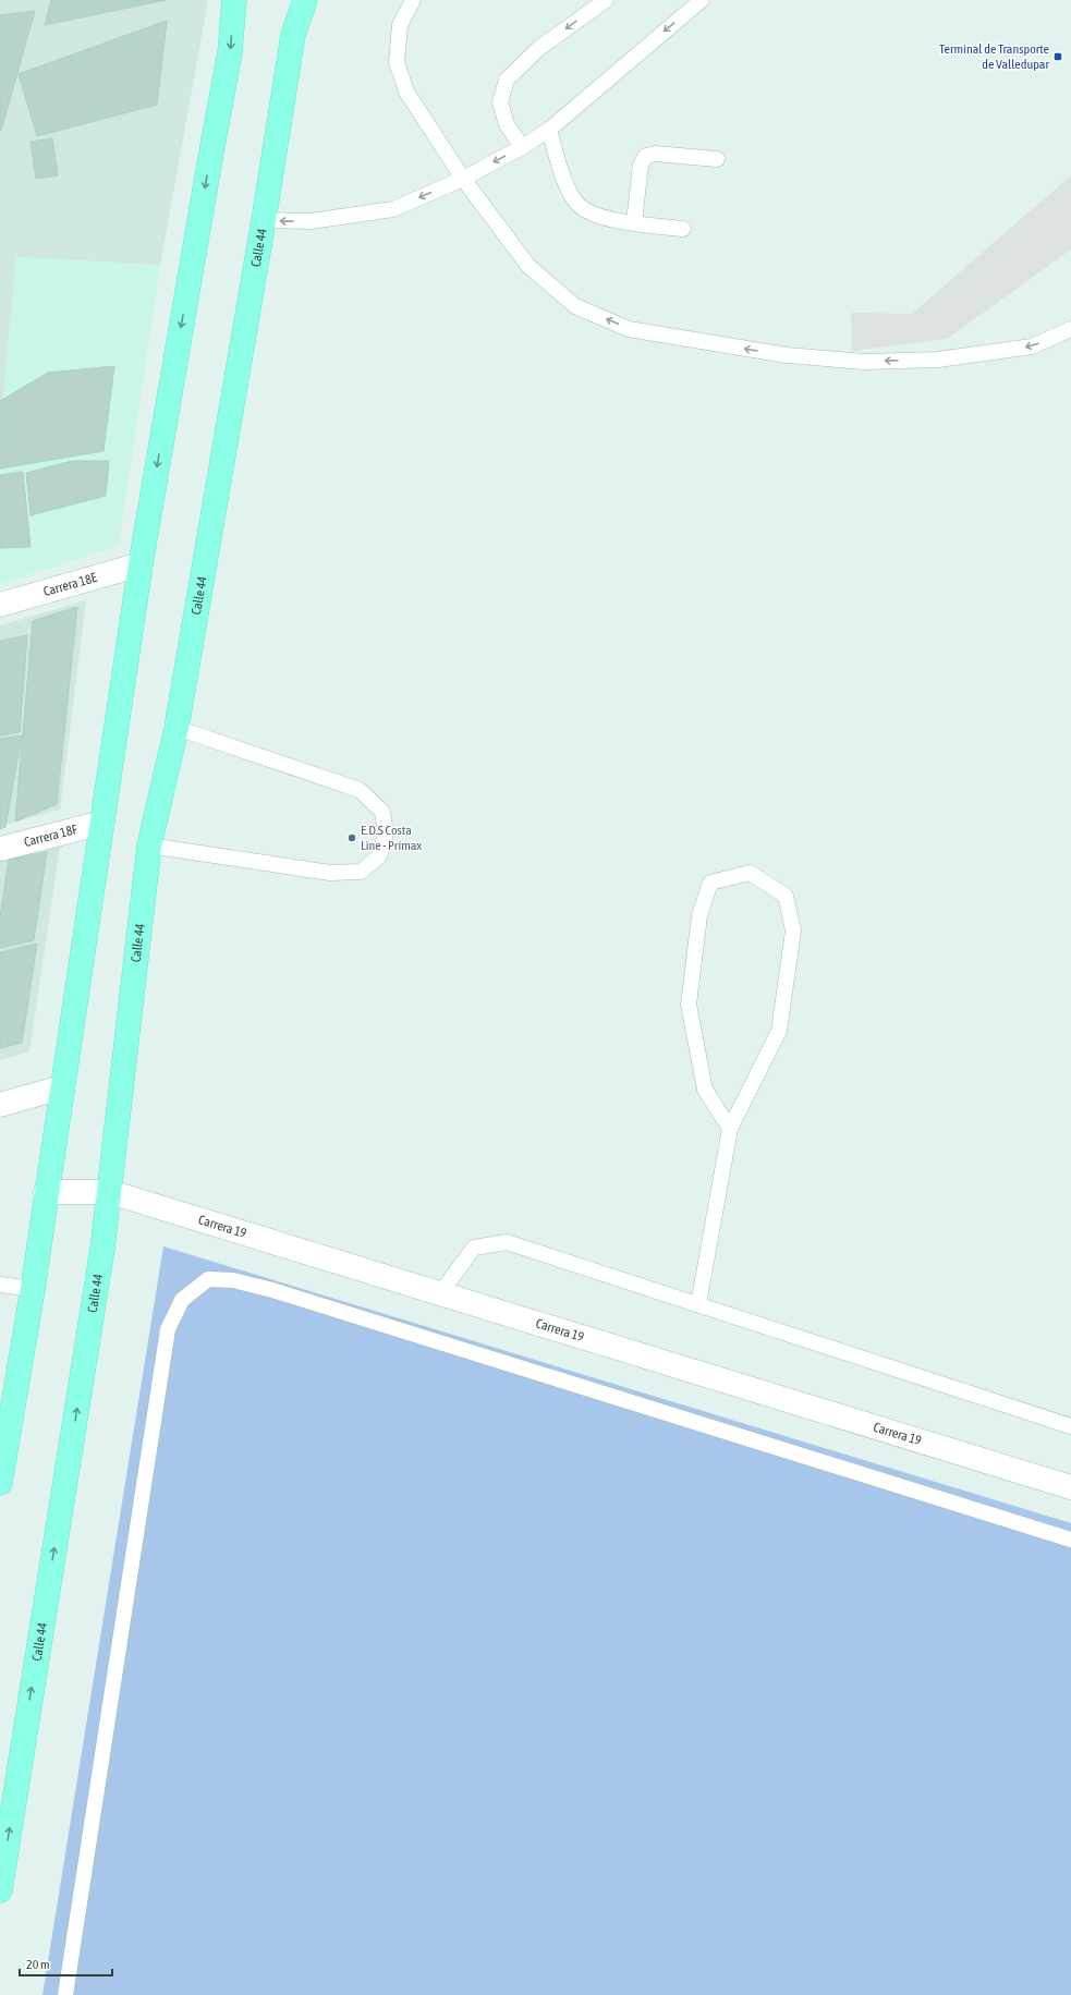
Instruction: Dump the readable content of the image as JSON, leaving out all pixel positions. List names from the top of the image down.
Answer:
{
  "streets": {
    "main road": ["Calle 44"],
    "street": ["Carrera 18E", "Carrera 18F", "Carrera 19"]
  },
  "crossings": [
    ["Calle 44", "Carrera 19"]
  ],
  "places": {
    "transit": ["Terminal de Transporte de Valledupar"],
    "other": ["E.D.S Costa Line - Primax"]
  },
  "scale_bar": "20 m"
}
